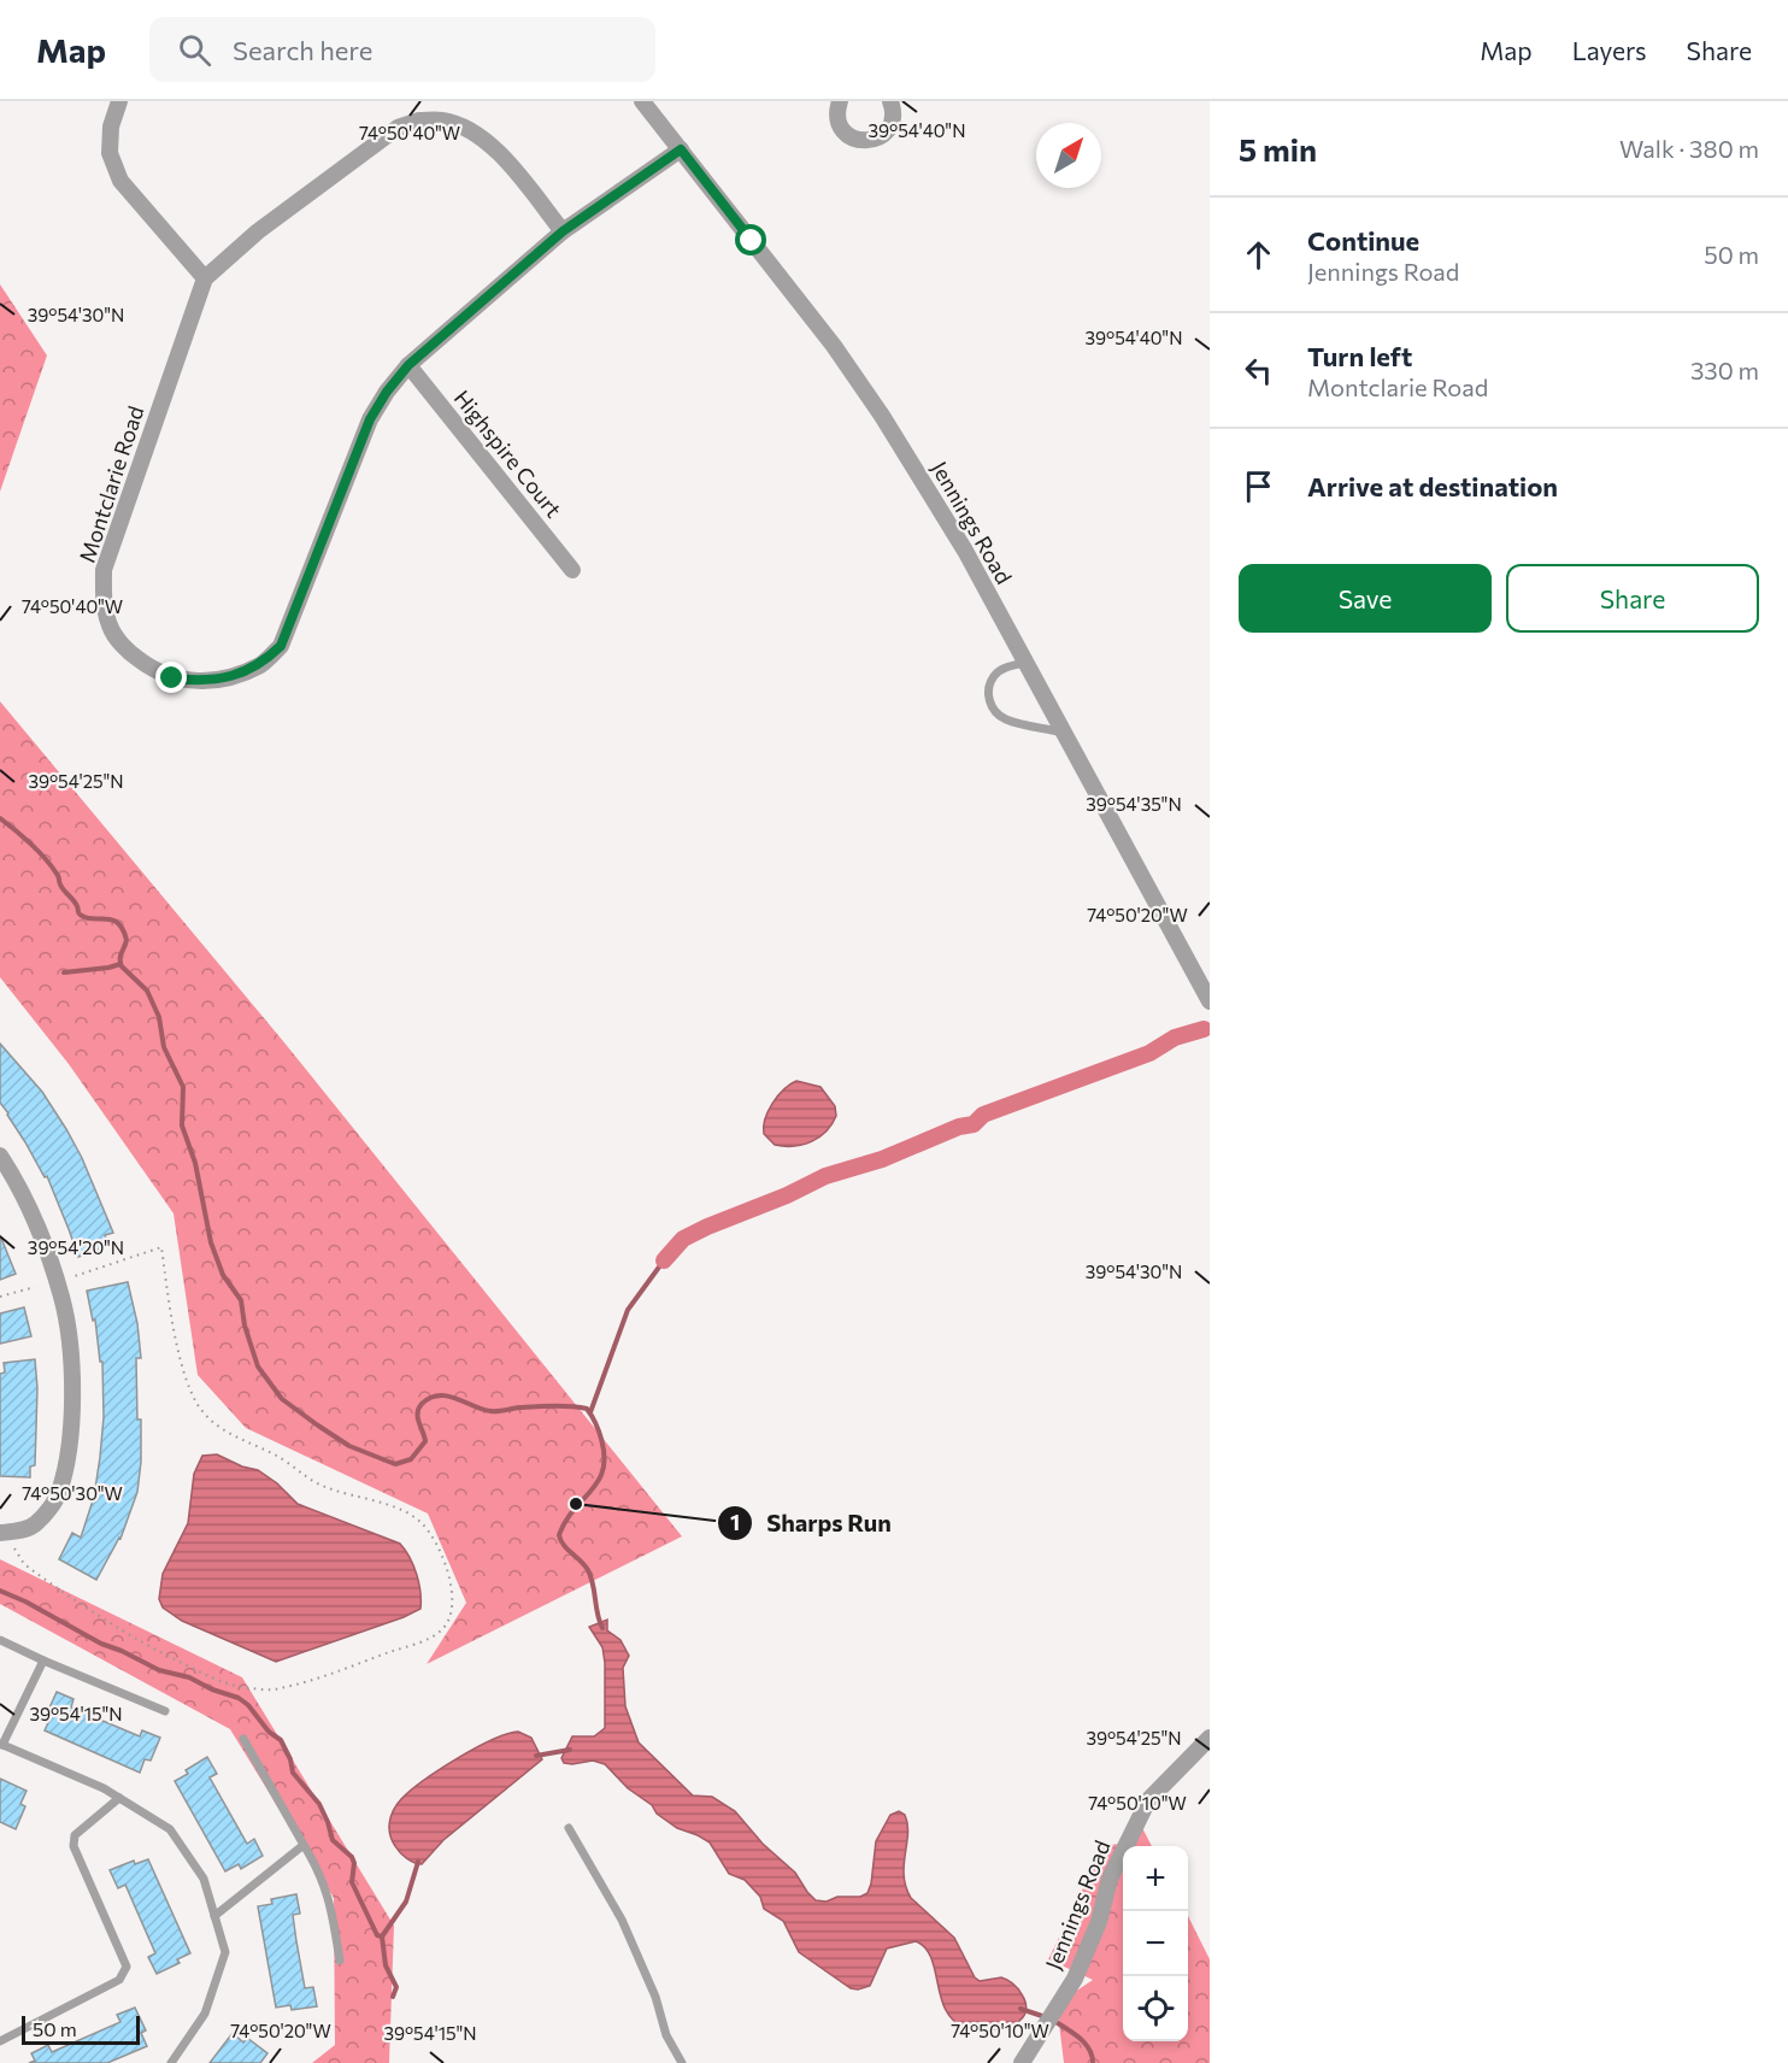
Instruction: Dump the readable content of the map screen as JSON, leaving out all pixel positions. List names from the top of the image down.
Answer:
{
  "streets": {
    "street": ["Highspire Court", "Montclarie Road", "Jennings Road"]
  },
  "crossings": [
    ["Highspire Court", "Montclarie Road"],
    ["Montclarie Road", "Jennings Road"]
  ],
  "places": ["Sharps Run"],
  "scale_bar": "50 m",
  "north": "top right",
  "page": {
    "header": "Map",
    "search": "Search here",
    "nav": ["Map", "Layers", "Share"],
    "heading": ["5 min", "Walk · 380 m"],
    "list": [
      ["Continue", "Jennings Road", "50 m"],
      ["Turn left", "Montclarie Road", "330 m"],
      "Arrive at destination"
    ],
    "buttons": ["Save", "Share"],
    "map_buttons": ["+", "−"],
    "scale": "50 m"
  },
  "coordinates": [
    "39°54'40\"N",
    "74°50'40\"W",
    "39°54'30\"N",
    "39°54'25\"N",
    "39°54'35\"N",
    "74°50'20\"W",
    "39°54'20\"N",
    "74°50'30\"W",
    "39°54'15\"N",
    "74°50'10\"W"
  ]
}
